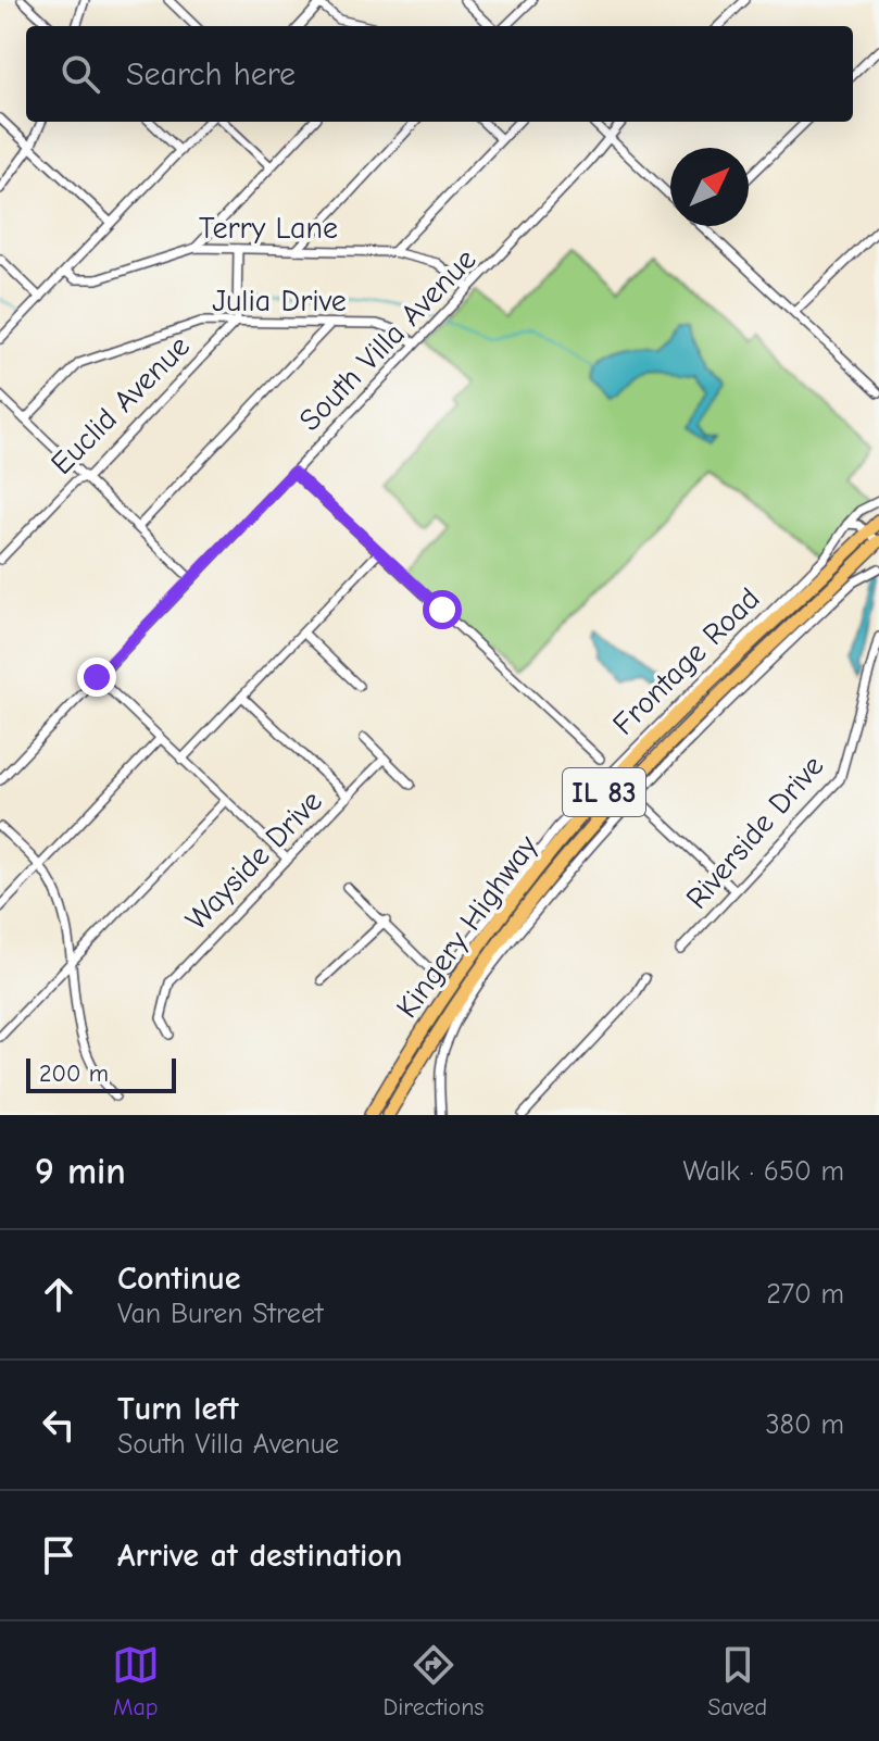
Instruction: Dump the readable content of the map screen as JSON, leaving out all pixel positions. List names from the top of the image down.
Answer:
{
  "streets": {
    "highway": ["IL 83", "Kingery Highway"],
    "street": [
      "Terry Lane",
      "Julia Drive",
      "South Villa Avenue",
      "Euclid Avenue",
      "Frontage Road",
      "Riverside Drive",
      "Wayside Drive"
    ]
  },
  "crossings": [
    ["Terry Lane", "South Villa Avenue"],
    ["Julia Drive", "South Villa Avenue"],
    ["Julia Drive", "Euclid Avenue"]
  ],
  "scale_bar": "200 m",
  "north": "top right",
  "page": {
    "search": "Search here",
    "scale": "200 m",
    "heading": ["9 min", "Walk · 650 m"],
    "list": [
      ["Continue", "Van Buren Street", "270 m"],
      ["Turn left", "South Villa Avenue", "380 m"],
      "Arrive at destination"
    ],
    "nav": ["Map", "Directions", "Saved"]
  }
}
